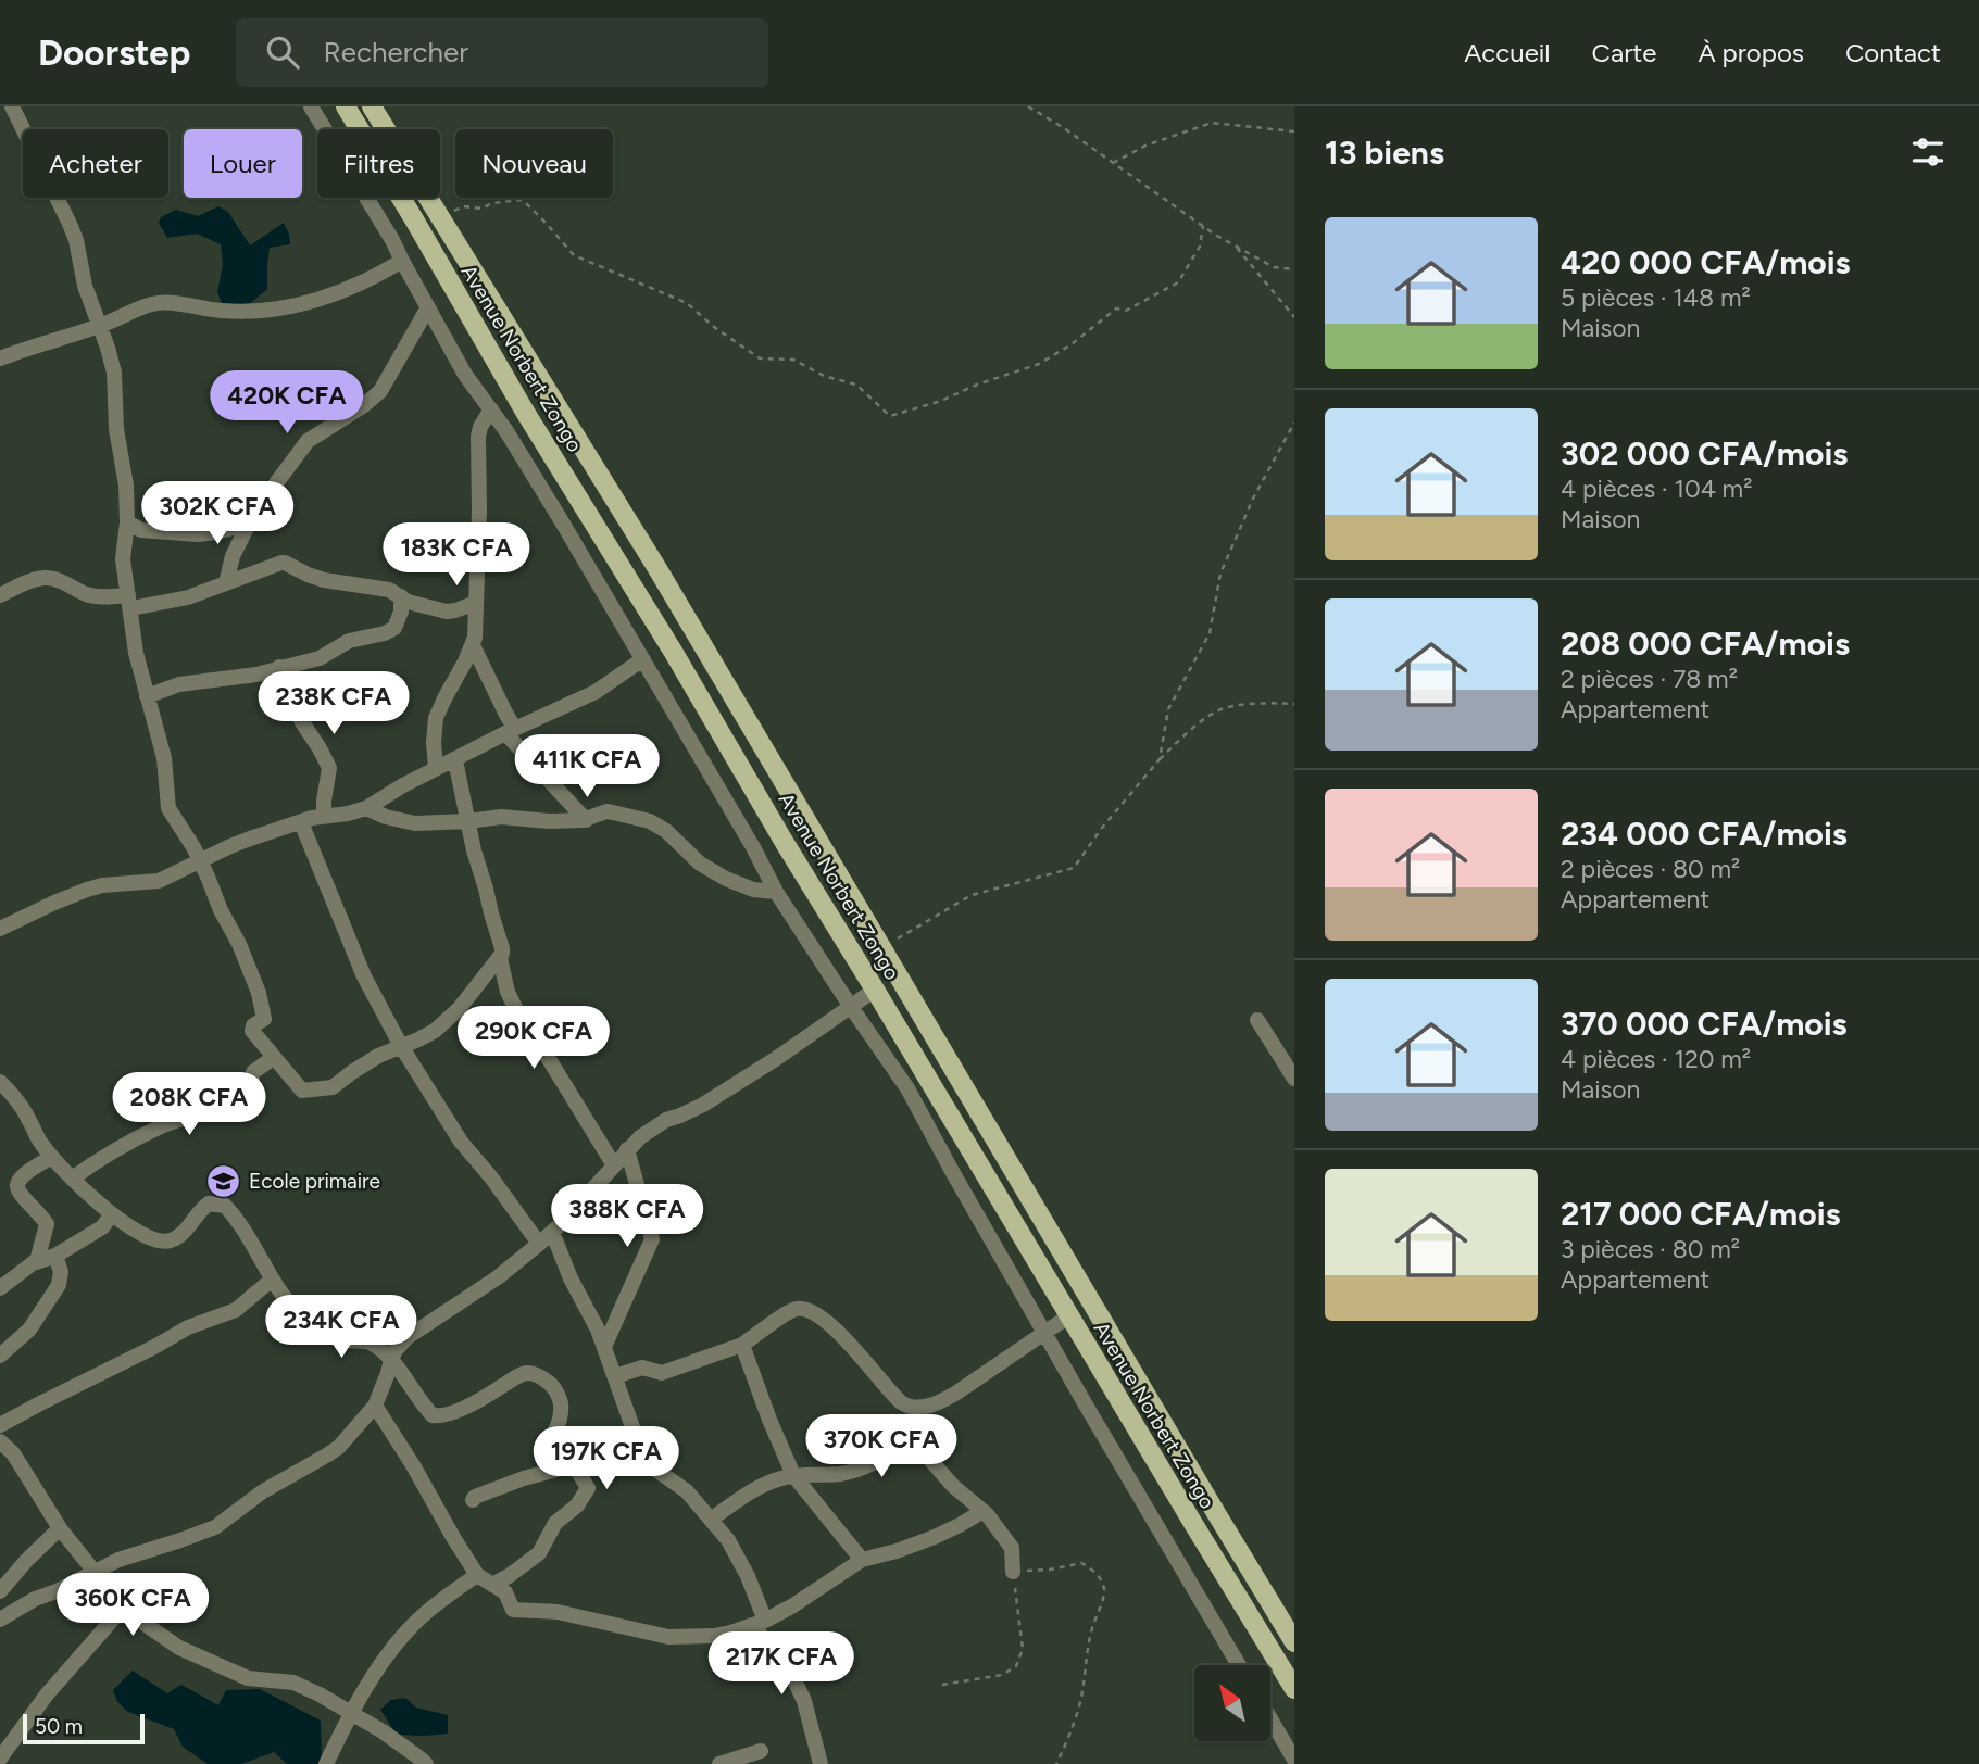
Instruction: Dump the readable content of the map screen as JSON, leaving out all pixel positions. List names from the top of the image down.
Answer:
{
  "streets": {
    "main road": ["Avenue Norbert Zongo"]
  },
  "places": {
    "school or university": ["Ecole primaire"]
  },
  "scale_bar": "50 m",
  "north": "top left",
  "page": {
    "header": "Doorstep",
    "search": "Rechercher",
    "nav": [
      "Accueil",
      "Carte",
      "À propos",
      "Contact"
    ],
    "heading": "13 biens",
    "chip": [
      "Acheter",
      "Louer",
      "Filtres",
      "Nouveau"
    ],
    "list": [
      {
        "name": "420 000 CFA/mois",
        "note": "5 pièces · 148 m² · Maison"
      },
      {
        "name": "302 000 CFA/mois",
        "note": "4 pièces · 104 m² · Maison"
      },
      {
        "name": "208 000 CFA/mois",
        "note": "2 pièces · 78 m² · Appartement"
      },
      {
        "name": "234 000 CFA/mois",
        "note": "2 pièces · 80 m² · Appartement"
      },
      {
        "name": "370 000 CFA/mois",
        "note": "4 pièces · 120 m² · Maison"
      },
      {
        "name": "217 000 CFA/mois",
        "note": "3 pièces · 80 m² · Appartement"
      }
    ],
    "price": [
      "420K CFA",
      "302K CFA",
      "183K CFA",
      "238K CFA",
      "411K CFA",
      "290K CFA",
      "208K CFA",
      "388K CFA",
      "234K CFA",
      "370K CFA",
      "197K CFA",
      "360K CFA",
      "217K CFA"
    ],
    "scale": "50 m"
  }
}
